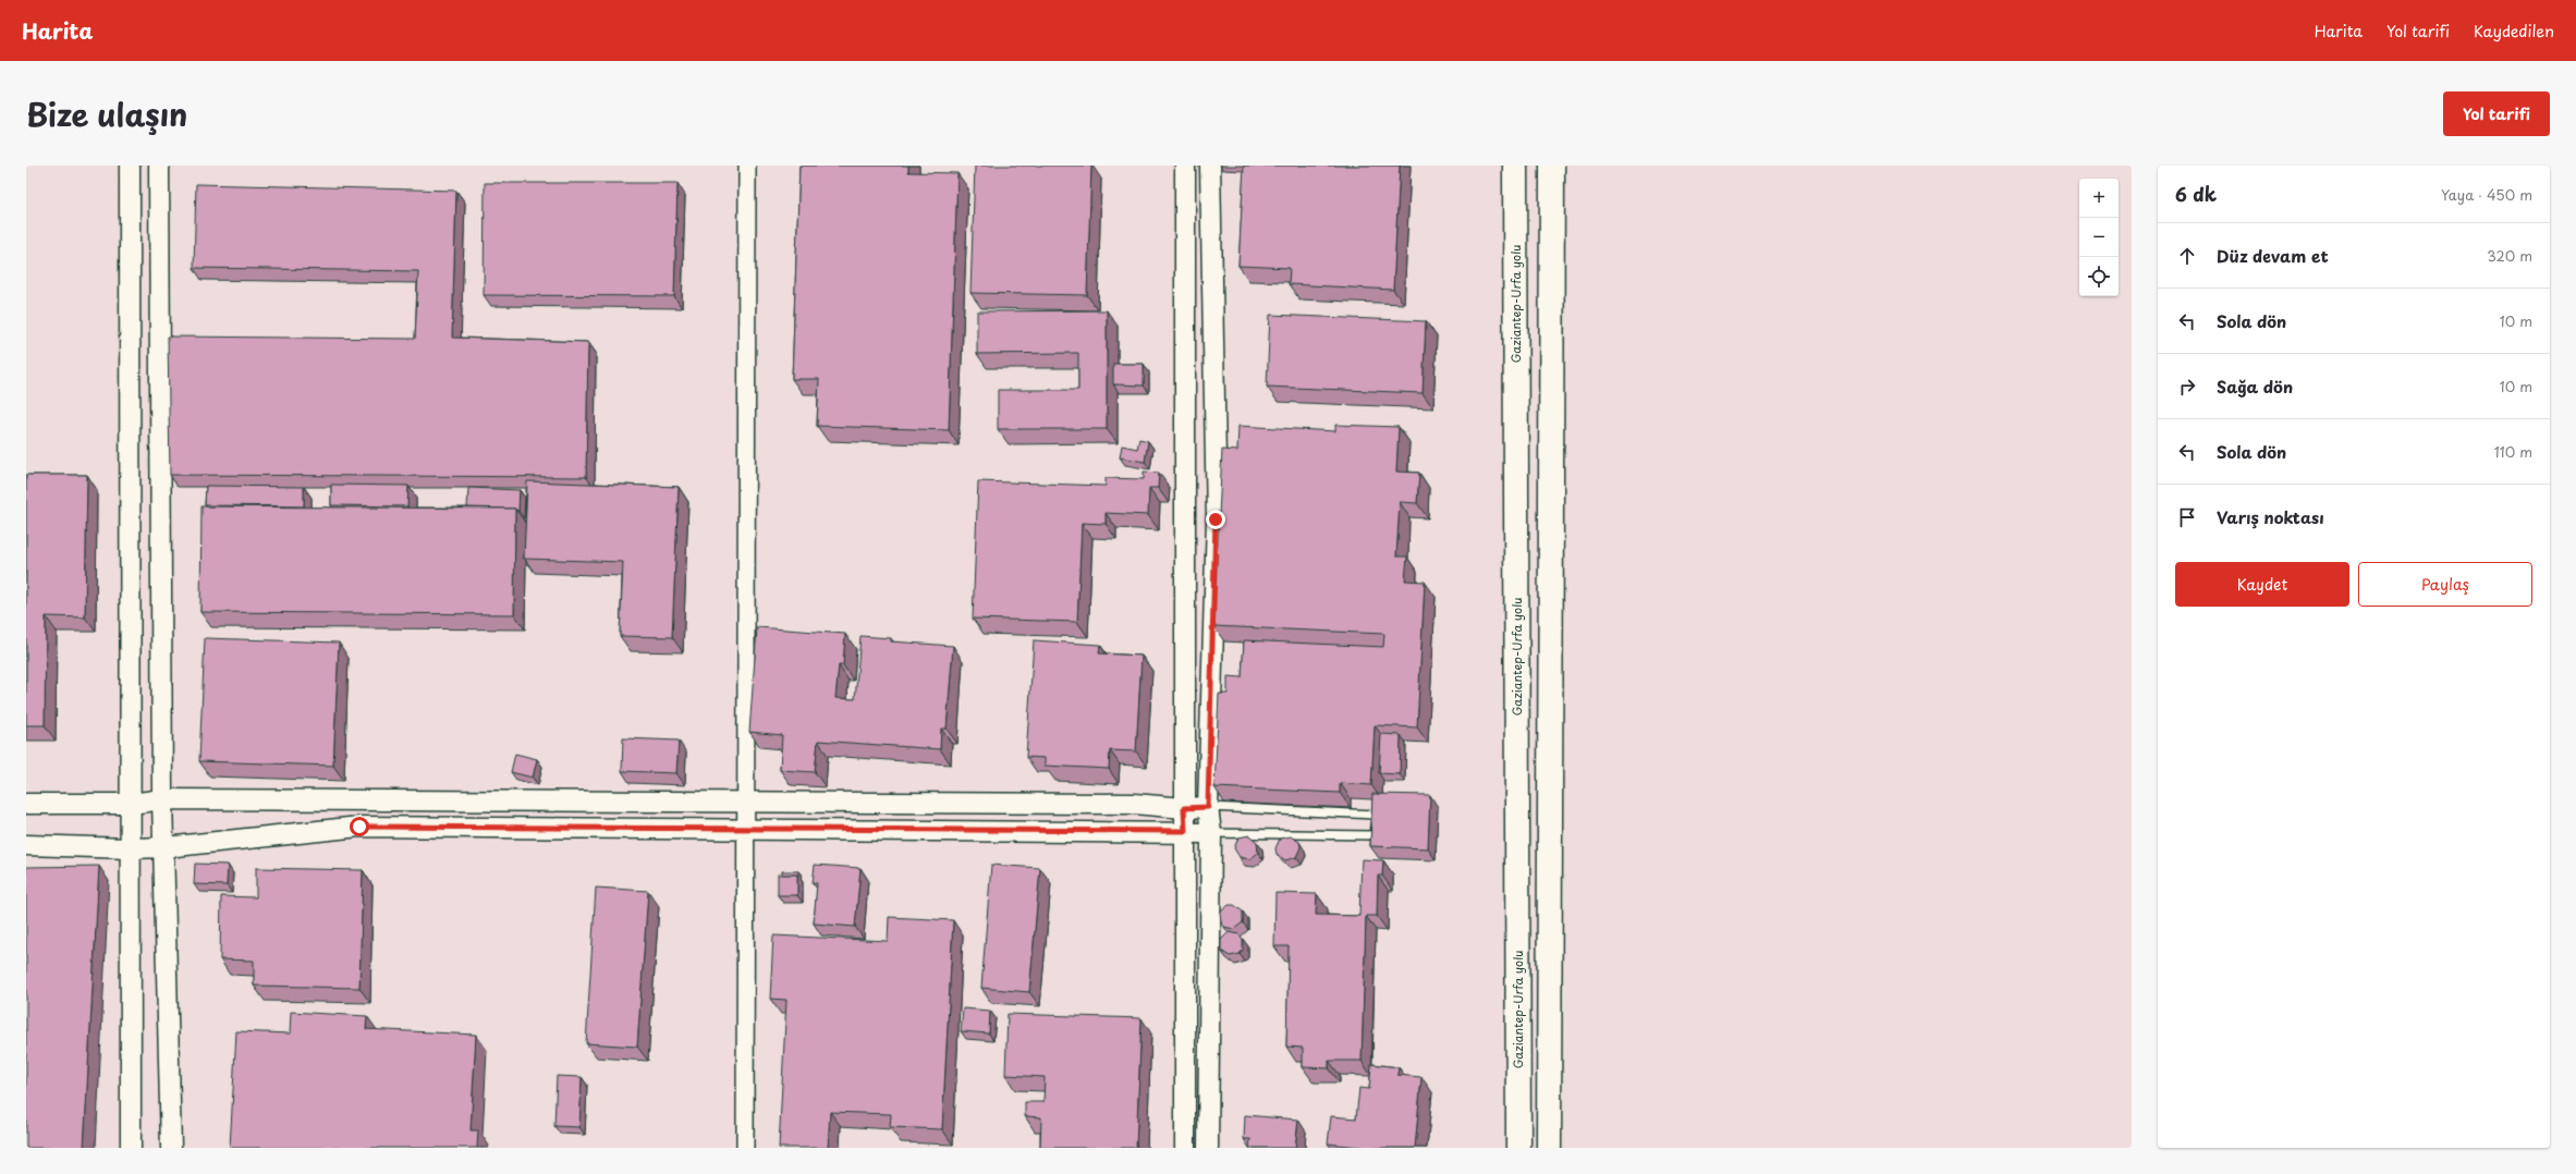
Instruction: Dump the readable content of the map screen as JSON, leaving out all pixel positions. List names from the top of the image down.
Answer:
{
  "streets": {
    "highway": ["Gaziantep-Urfa yolu"]
  },
  "page": {
    "header": "Harita",
    "nav": ["Harita", "Yol tarifi", "Kaydedilen"],
    "title": "Bize ulaşın",
    "buttons": [
      "Yol tarifi",
      ["Kaydet", "Paylaş"]
    ],
    "heading": ["6 dk", "Yaya · 450 m"],
    "map_buttons": ["+", "−"],
    "list": [
      ["Düz devam et", "320 m"],
      ["Sola dön", "10 m"],
      ["Sağa dön", "10 m"],
      ["Sola dön", "110 m"],
      "Varış noktası"
    ]
  }
}
